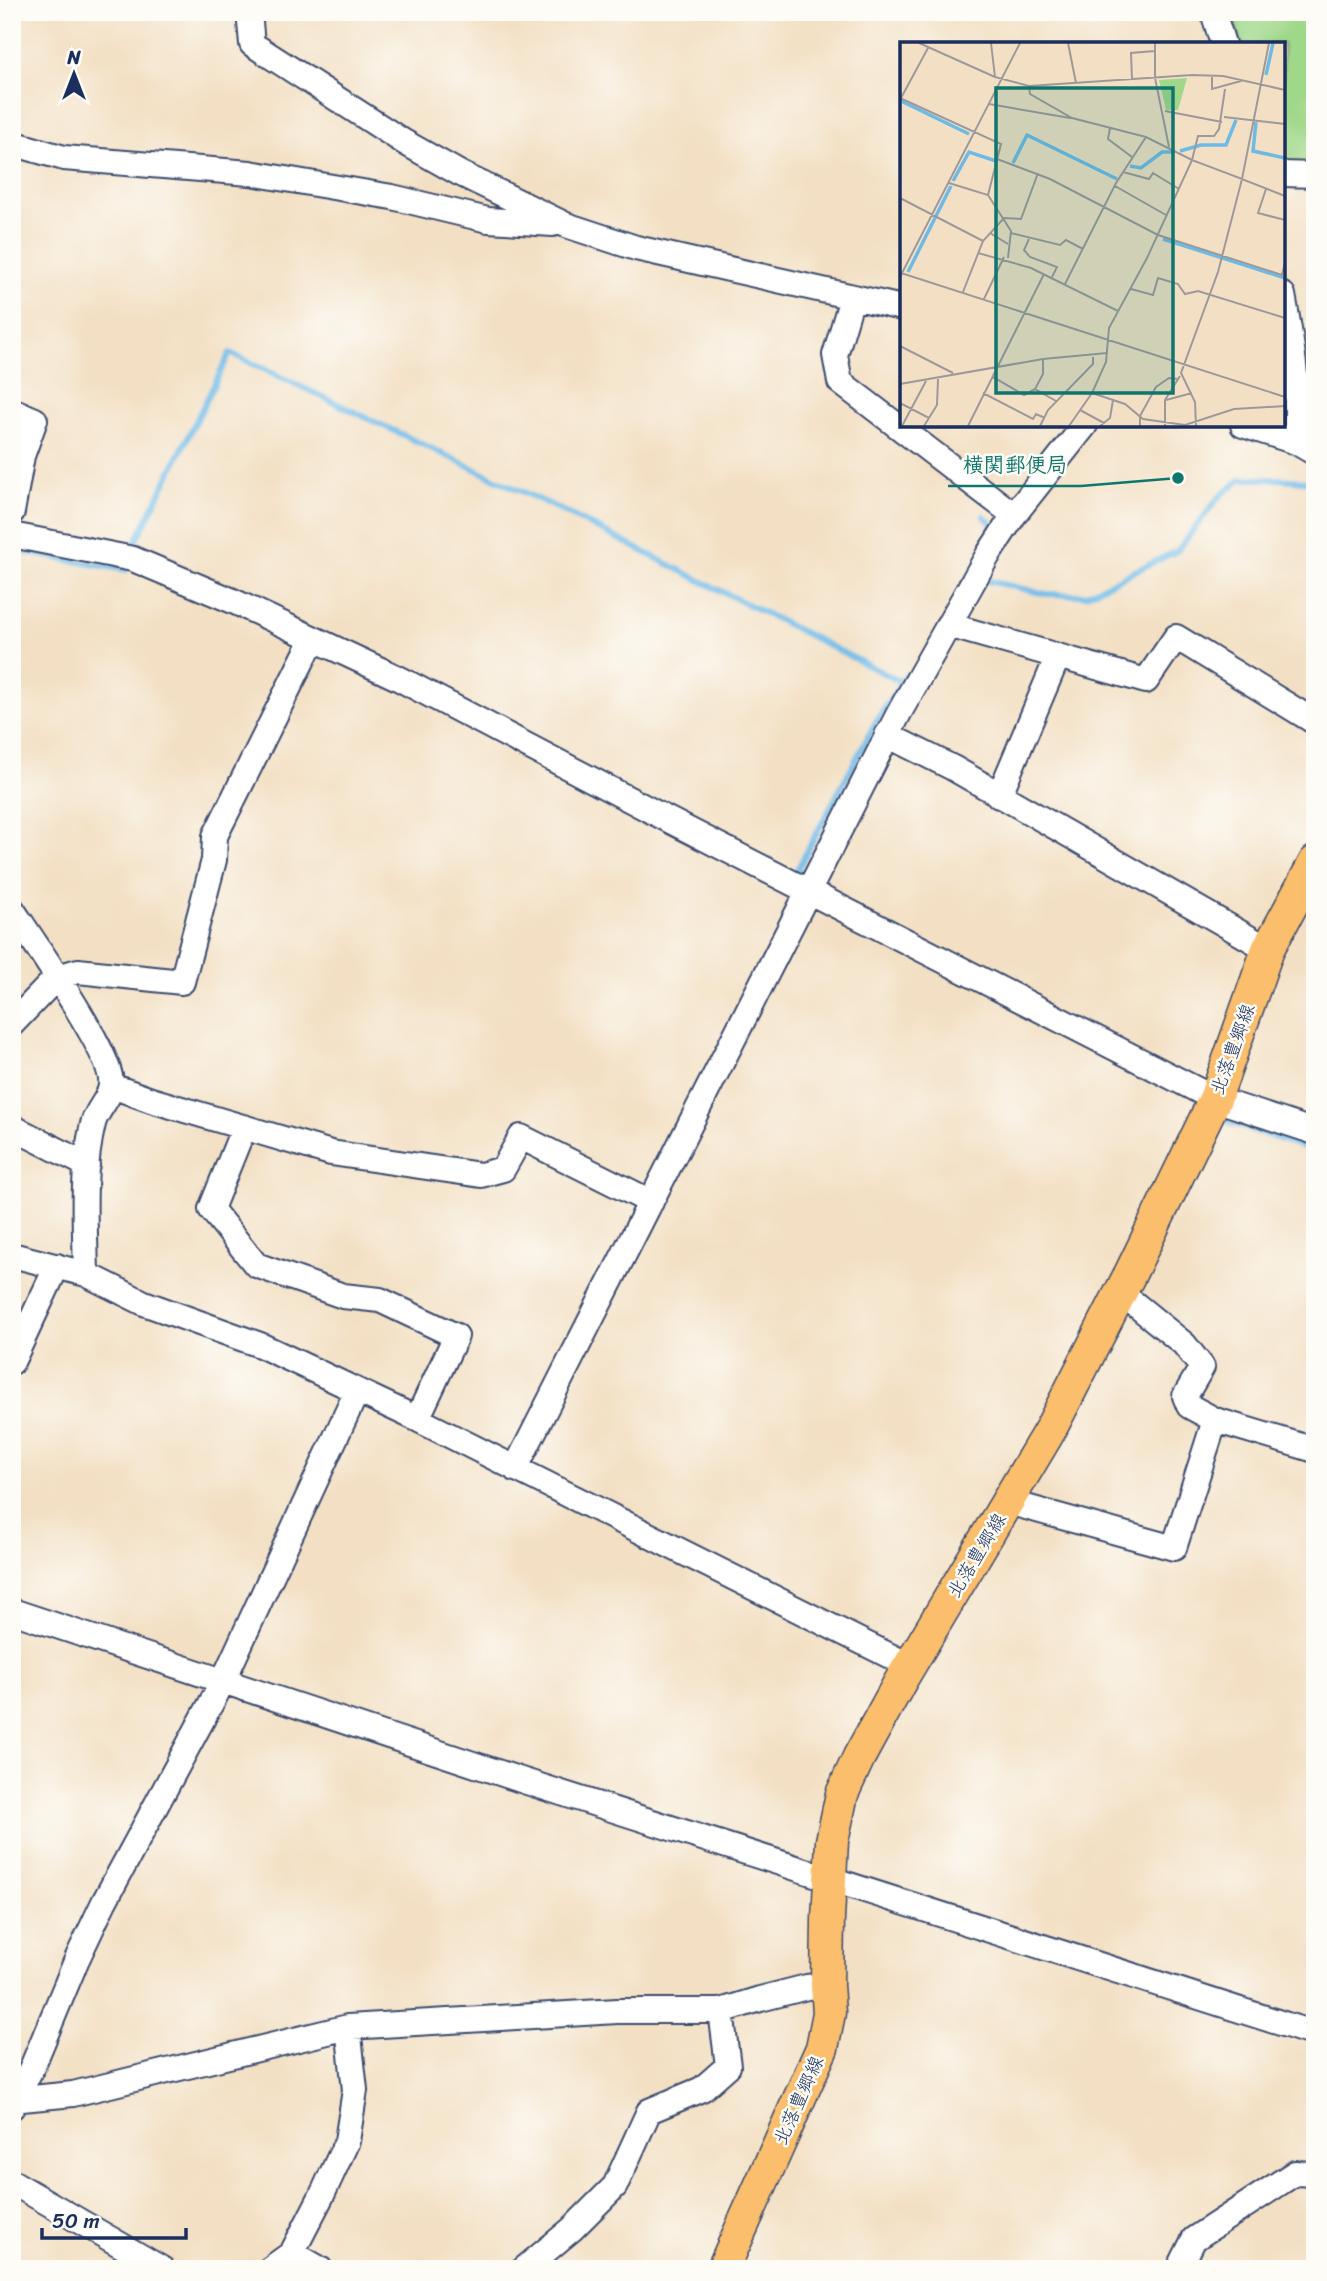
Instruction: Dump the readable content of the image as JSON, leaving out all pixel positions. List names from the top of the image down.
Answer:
{
  "streets": {
    "main road": ["北落豊郷線"]
  },
  "places": ["横関郵便局"],
  "scale_bar": "50 m",
  "north": "top"
}
